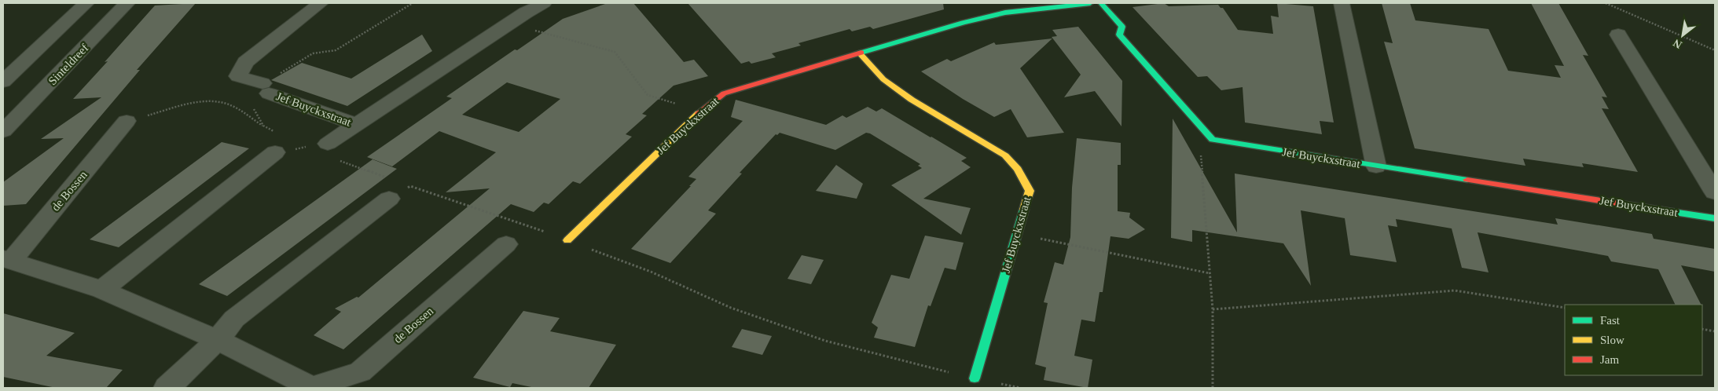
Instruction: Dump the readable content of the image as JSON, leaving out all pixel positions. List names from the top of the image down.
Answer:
{
  "streets": {
    "street": ["Sinteldreef", "Jef Buyckxstraat", "de Bossen"]
  },
  "legend": ["Fast", "Slow", "Jam"],
  "north": "bottom left"
}
